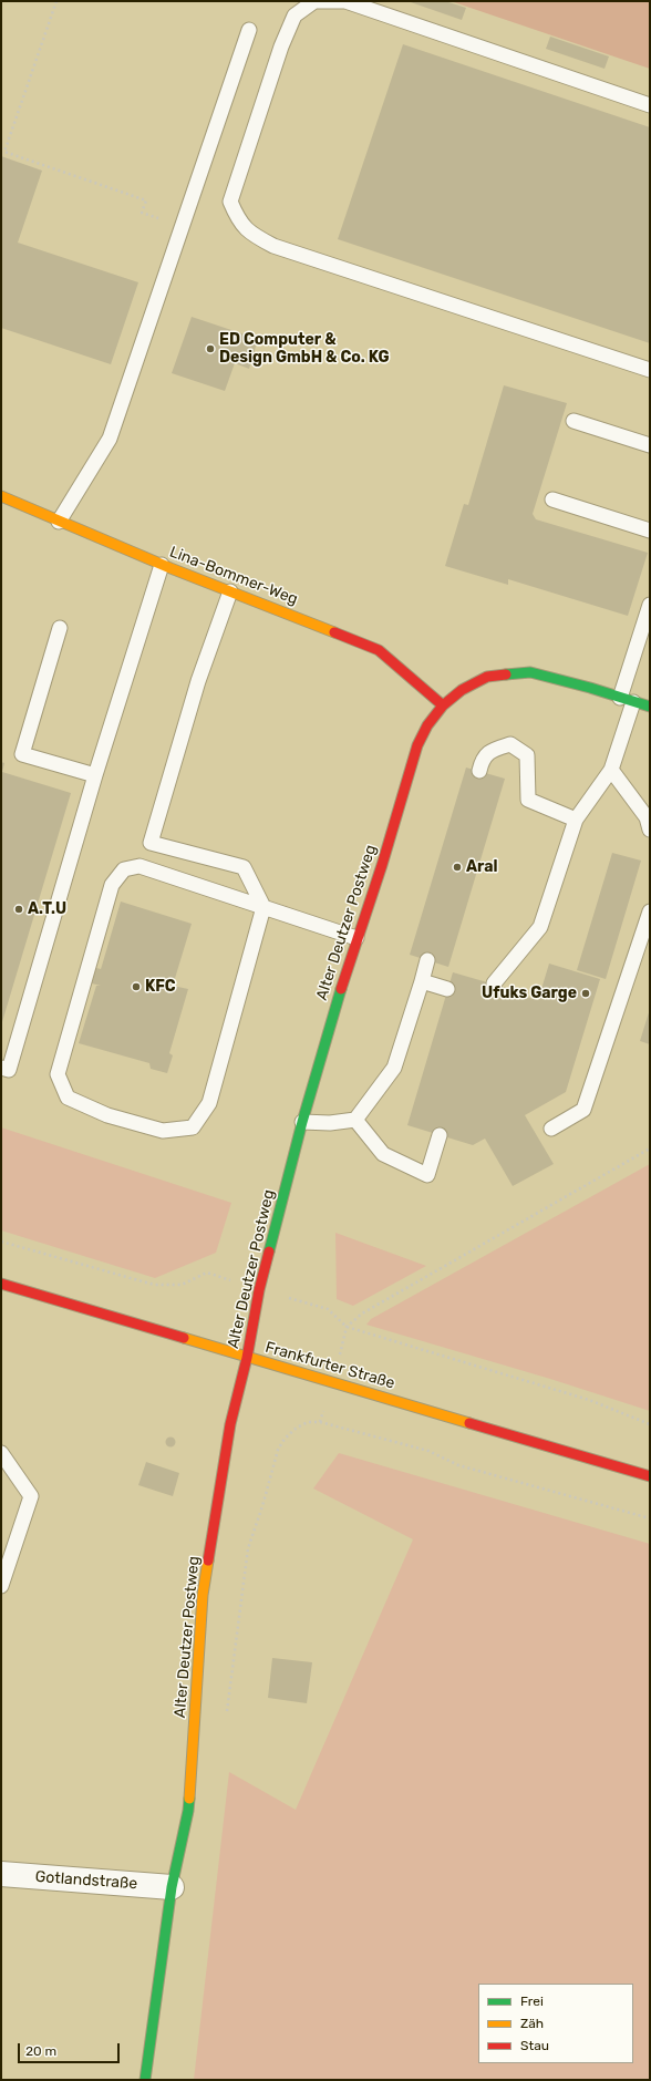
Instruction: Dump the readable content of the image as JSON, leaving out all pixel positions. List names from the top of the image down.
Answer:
{
  "streets": {
    "street": [
      "Lina-Bommer-Weg",
      "Alter Deutzer Postweg",
      "Frankfurter Straße",
      "Gotlandstraße"
    ]
  },
  "crossings": [
    ["Lina-Bommer-Weg", "Alter Deutzer Postweg"],
    ["Alter Deutzer Postweg", "Frankfurter Straße"],
    ["Alter Deutzer Postweg", "Gotlandstraße"]
  ],
  "places": [
    "ED Computer & Design GmbH & Co. KG",
    "Aral",
    "A.T.U",
    "KFC",
    "Ufuks Garge"
  ],
  "legend": ["Frei", "Zäh", "Stau"],
  "scale_bar": "20 m"
}
